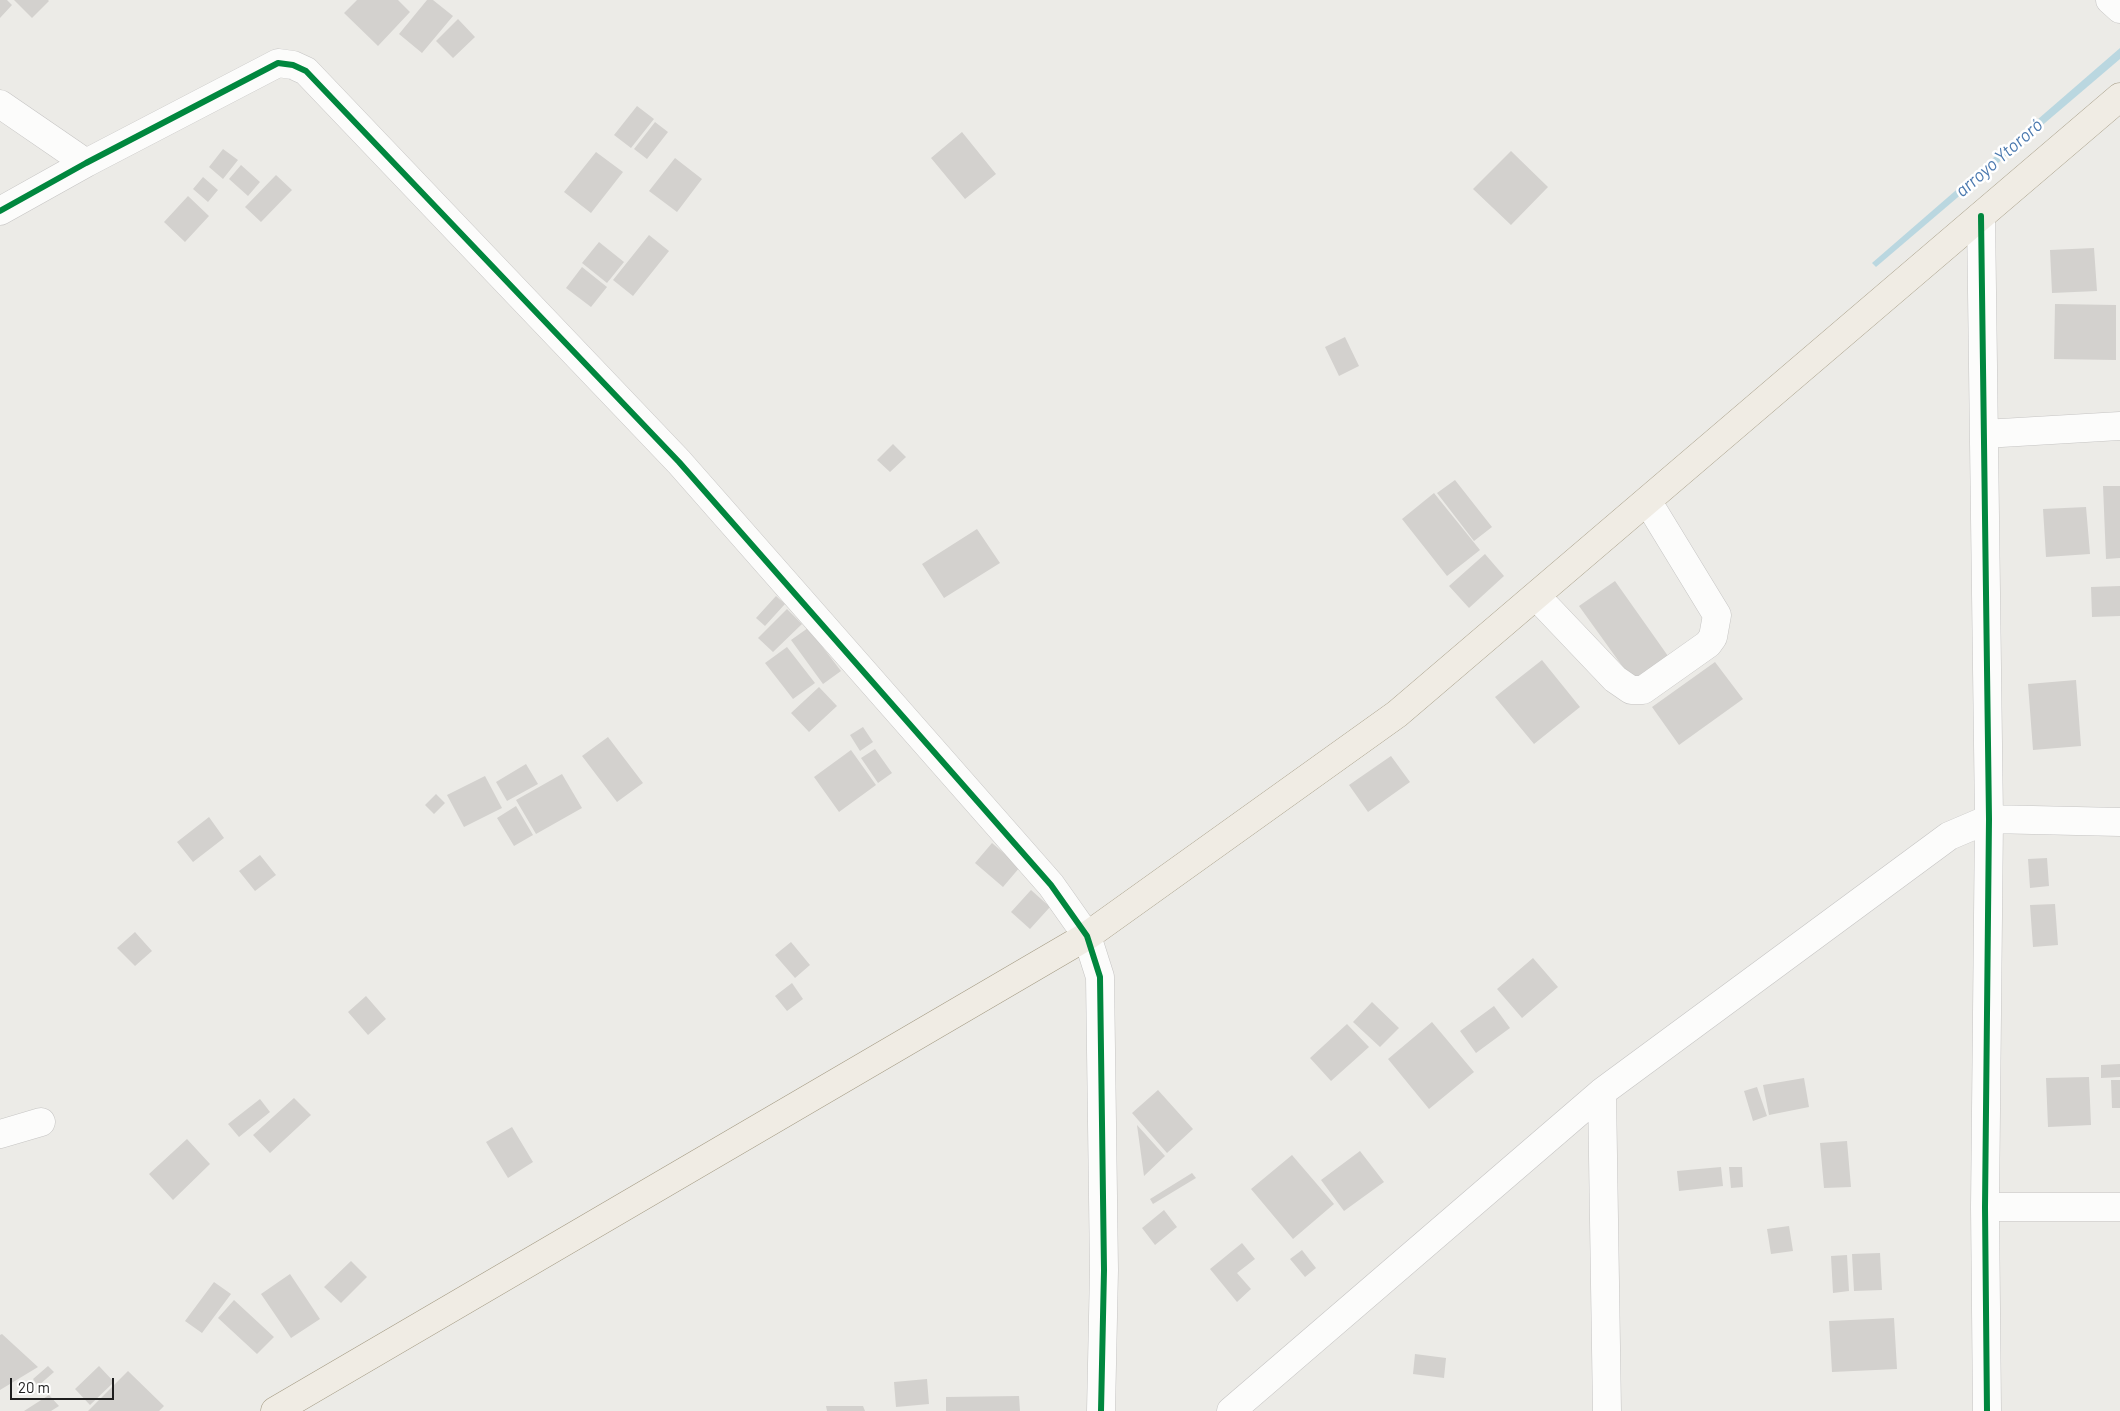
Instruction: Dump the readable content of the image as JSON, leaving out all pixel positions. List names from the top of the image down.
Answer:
{
  "water": ["arroyo Ytororó"],
  "scale_bar": "20 m"
}
